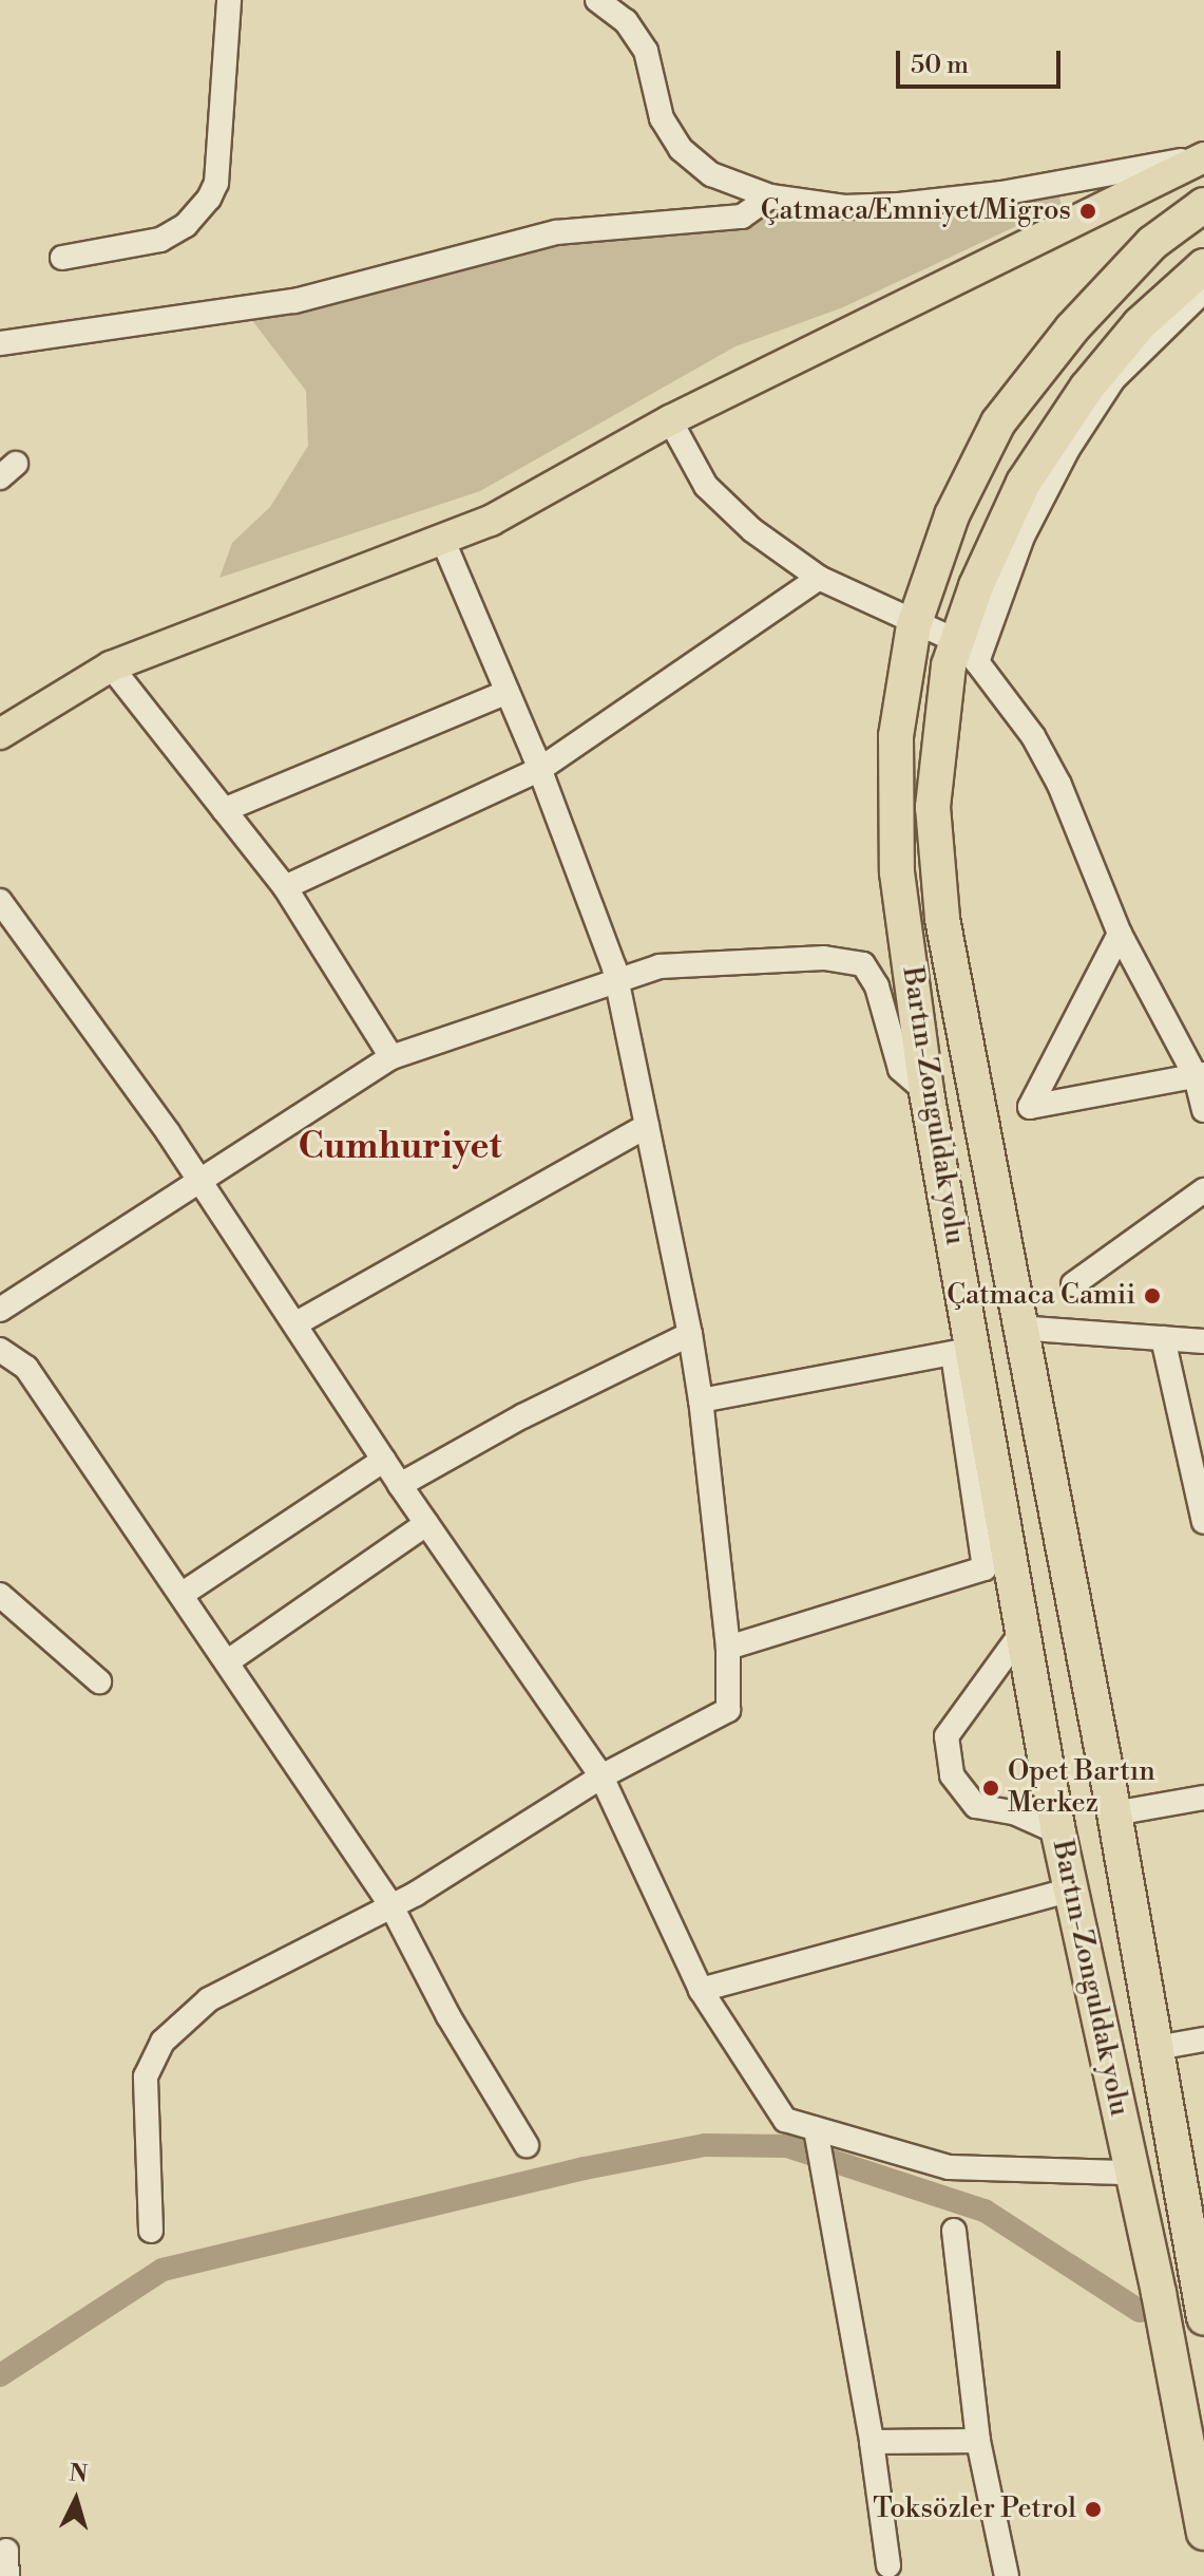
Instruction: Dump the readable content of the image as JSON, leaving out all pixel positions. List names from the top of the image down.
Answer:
{
  "streets": {
    "highway": ["Bartın-Zonguldak yolu"]
  },
  "districts": ["Cumhuriyet"],
  "places": [
    "Çatmaca/Emniyet/Migros",
    "Çatmaca Camii",
    "Opet Bartın Merkez",
    "Toksözler Petrol"
  ],
  "scale_bar": "50 m",
  "north": "top"
}
